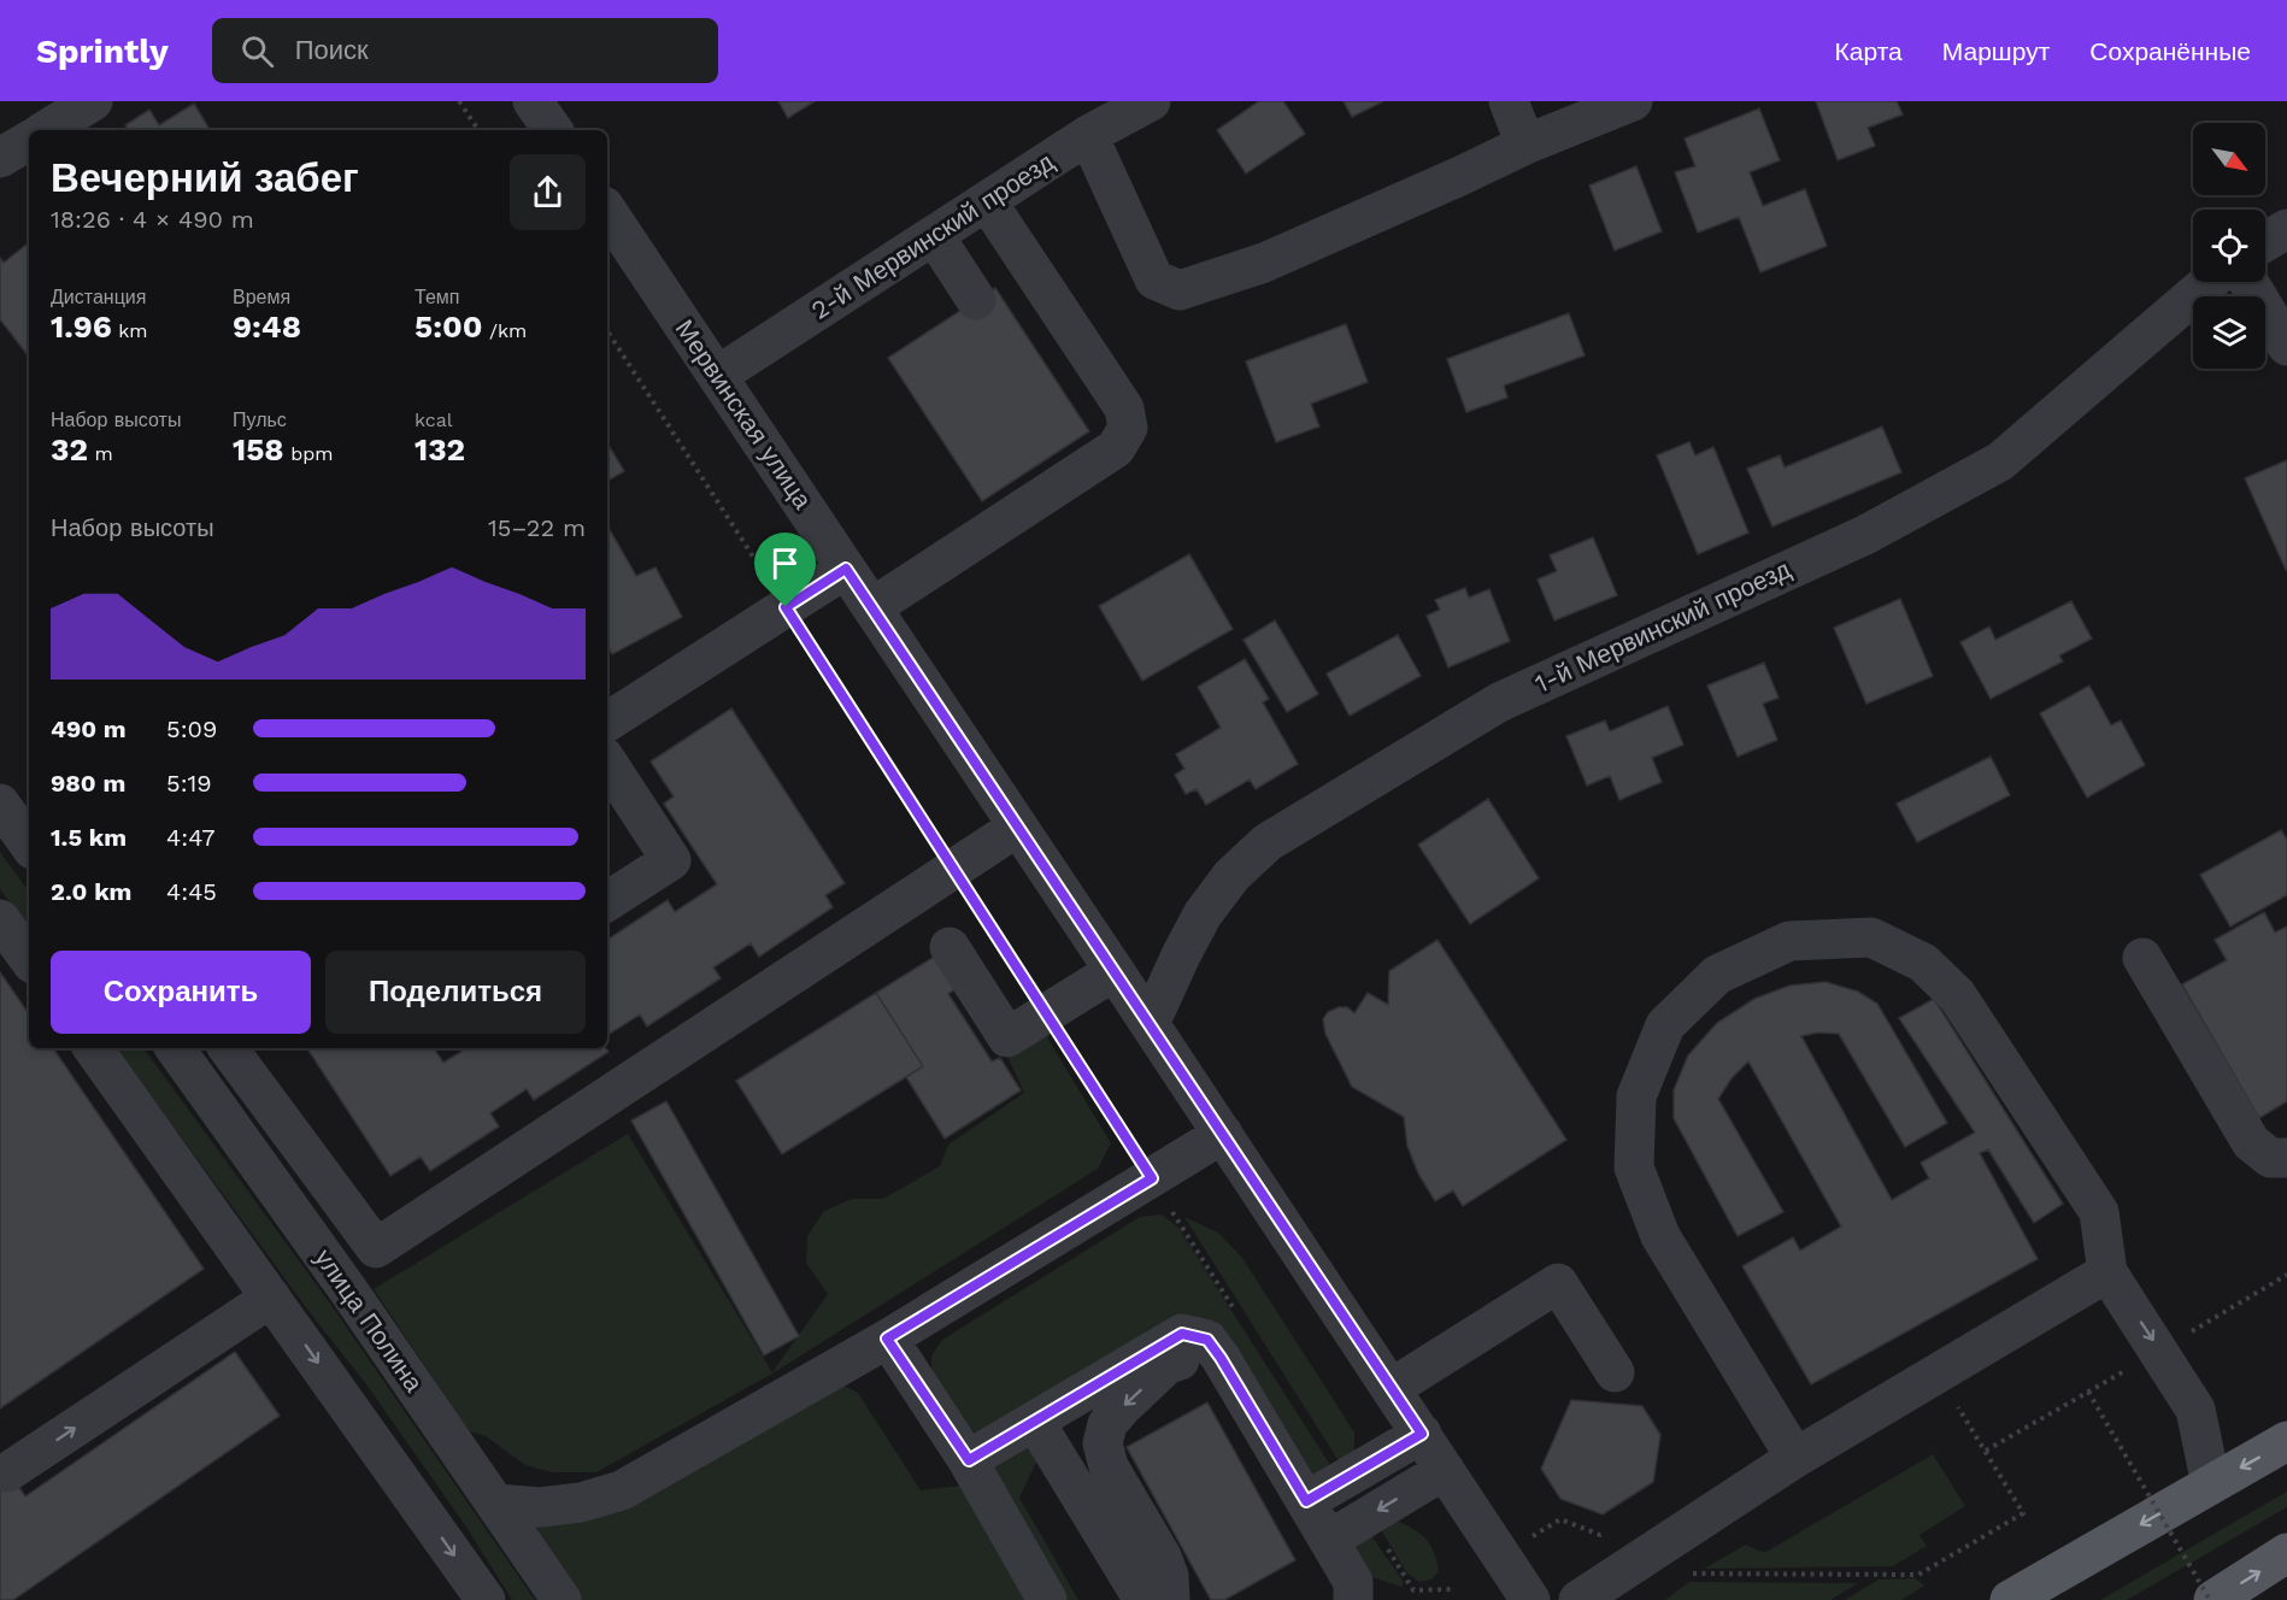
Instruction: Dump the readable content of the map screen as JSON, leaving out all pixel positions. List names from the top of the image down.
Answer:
{
  "streets": {
    "street": [
      "2-й Мервинский проезд",
      "Мервинская улица",
      "1-й Мервинский проезд",
      "улица Полина"
    ]
  },
  "crossings": [
    ["2-й Мервинский проезд", "Мервинская улица"],
    ["Мервинская улица", "1-й Мервинский проезд"]
  ],
  "north": "bottom right",
  "page": {
    "header": "Sprintly",
    "search": "Поиск",
    "nav": ["Карта", "Маршрут", "Сохранённые"],
    "heading": ["Вечерний забег", "18:26 · 4 × 490 m"],
    "stats": [
      ["Дистанция", "1.96 km"],
      ["Время", "9:48"],
      ["Темп", "5:00 /km"],
      ["Набор высоты", "32 m"],
      ["Пульс", "158 bpm"],
      ["kcal", "132"]
    ],
    "chart": ["Набор высоты", "15–22 m"],
    "list": [
      {
        "name": "490 m",
        "note": "5:09"
      },
      {
        "name": "980 m",
        "note": "5:19"
      },
      {
        "name": "1.5 km",
        "note": "4:47"
      },
      {
        "name": "2.0 km",
        "note": "4:45"
      }
    ],
    "buttons": ["Сохранить", "Поделиться"]
  }
}
